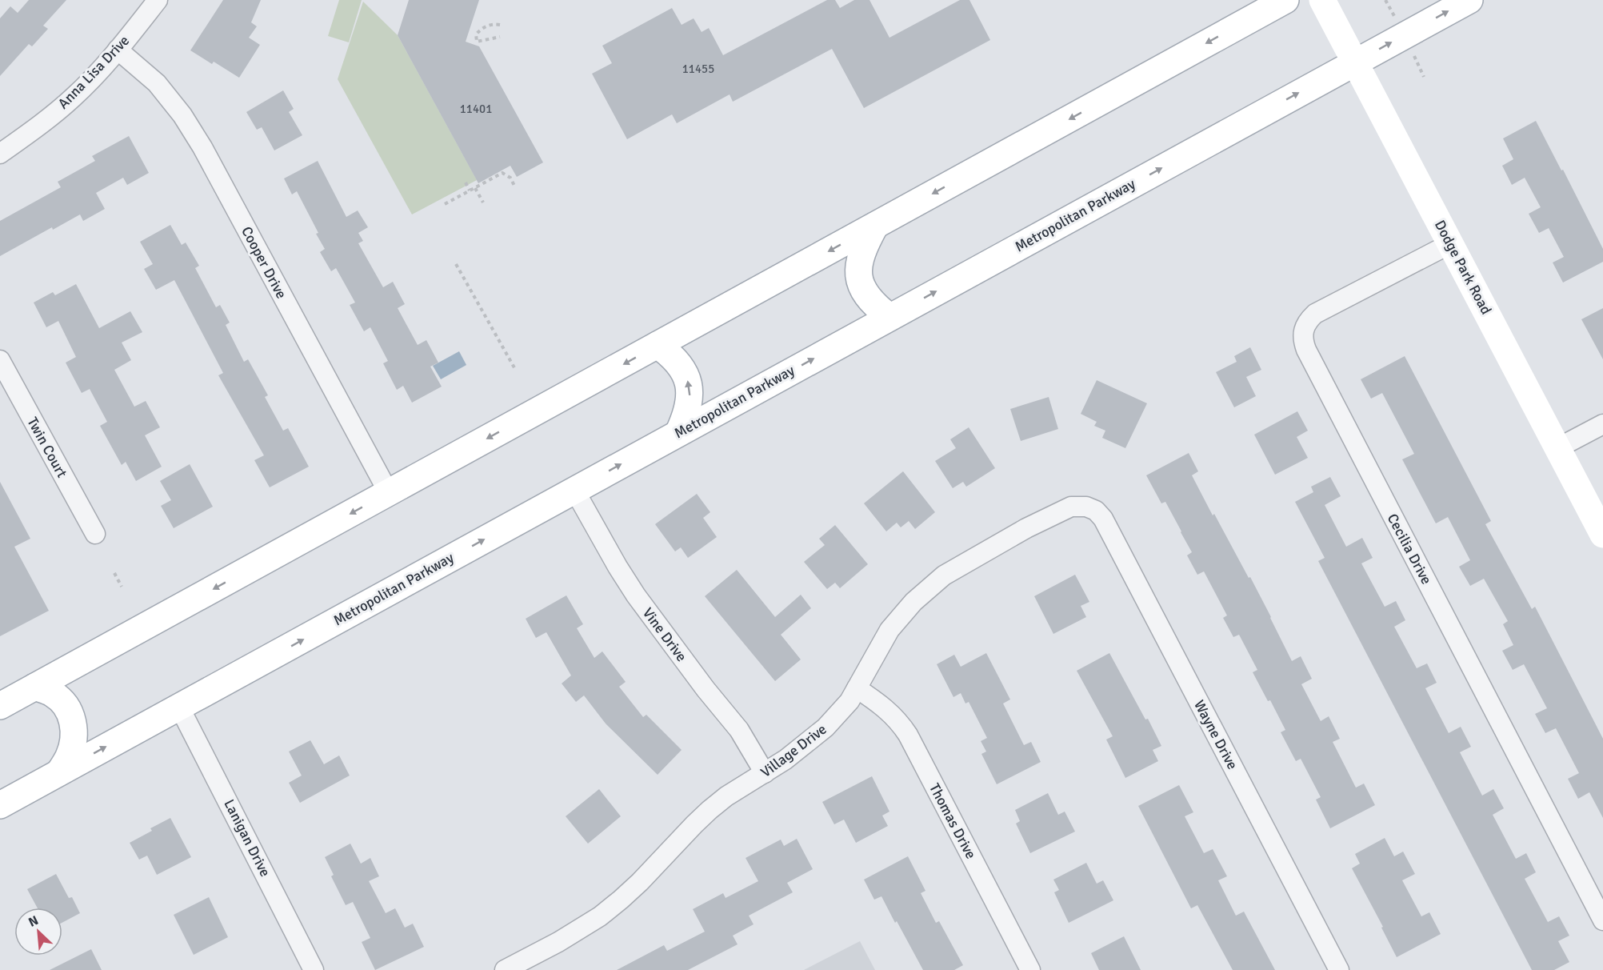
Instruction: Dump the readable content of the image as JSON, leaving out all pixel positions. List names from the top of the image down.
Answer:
{
  "streets": {
    "main road": ["Metropolitan Parkway", "Dodge Park Road"],
    "street": [
      "Anna Lisa Drive",
      "Cooper Drive",
      "Twin Court",
      "Cecilia Drive",
      "Vine Drive",
      "Wayne Drive",
      "Village Drive",
      "Thomas Drive",
      "Lanigan Drive"
    ]
  },
  "crossings": [
    ["Anna Lisa Drive", "Cooper Drive"],
    ["Metropolitan Parkway", "Dodge Park Road"],
    ["Metropolitan Parkway", "Vine Drive"],
    ["Metropolitan Parkway", "Lanigan Drive"],
    ["Dodge Park Road", "Cecilia Drive"],
    ["Vine Drive", "Village Drive"],
    ["Wayne Drive", "Village Drive"],
    ["Village Drive", "Thomas Drive"]
  ],
  "house_numbers": ["11455", "11401"],
  "north": "top left"
}
